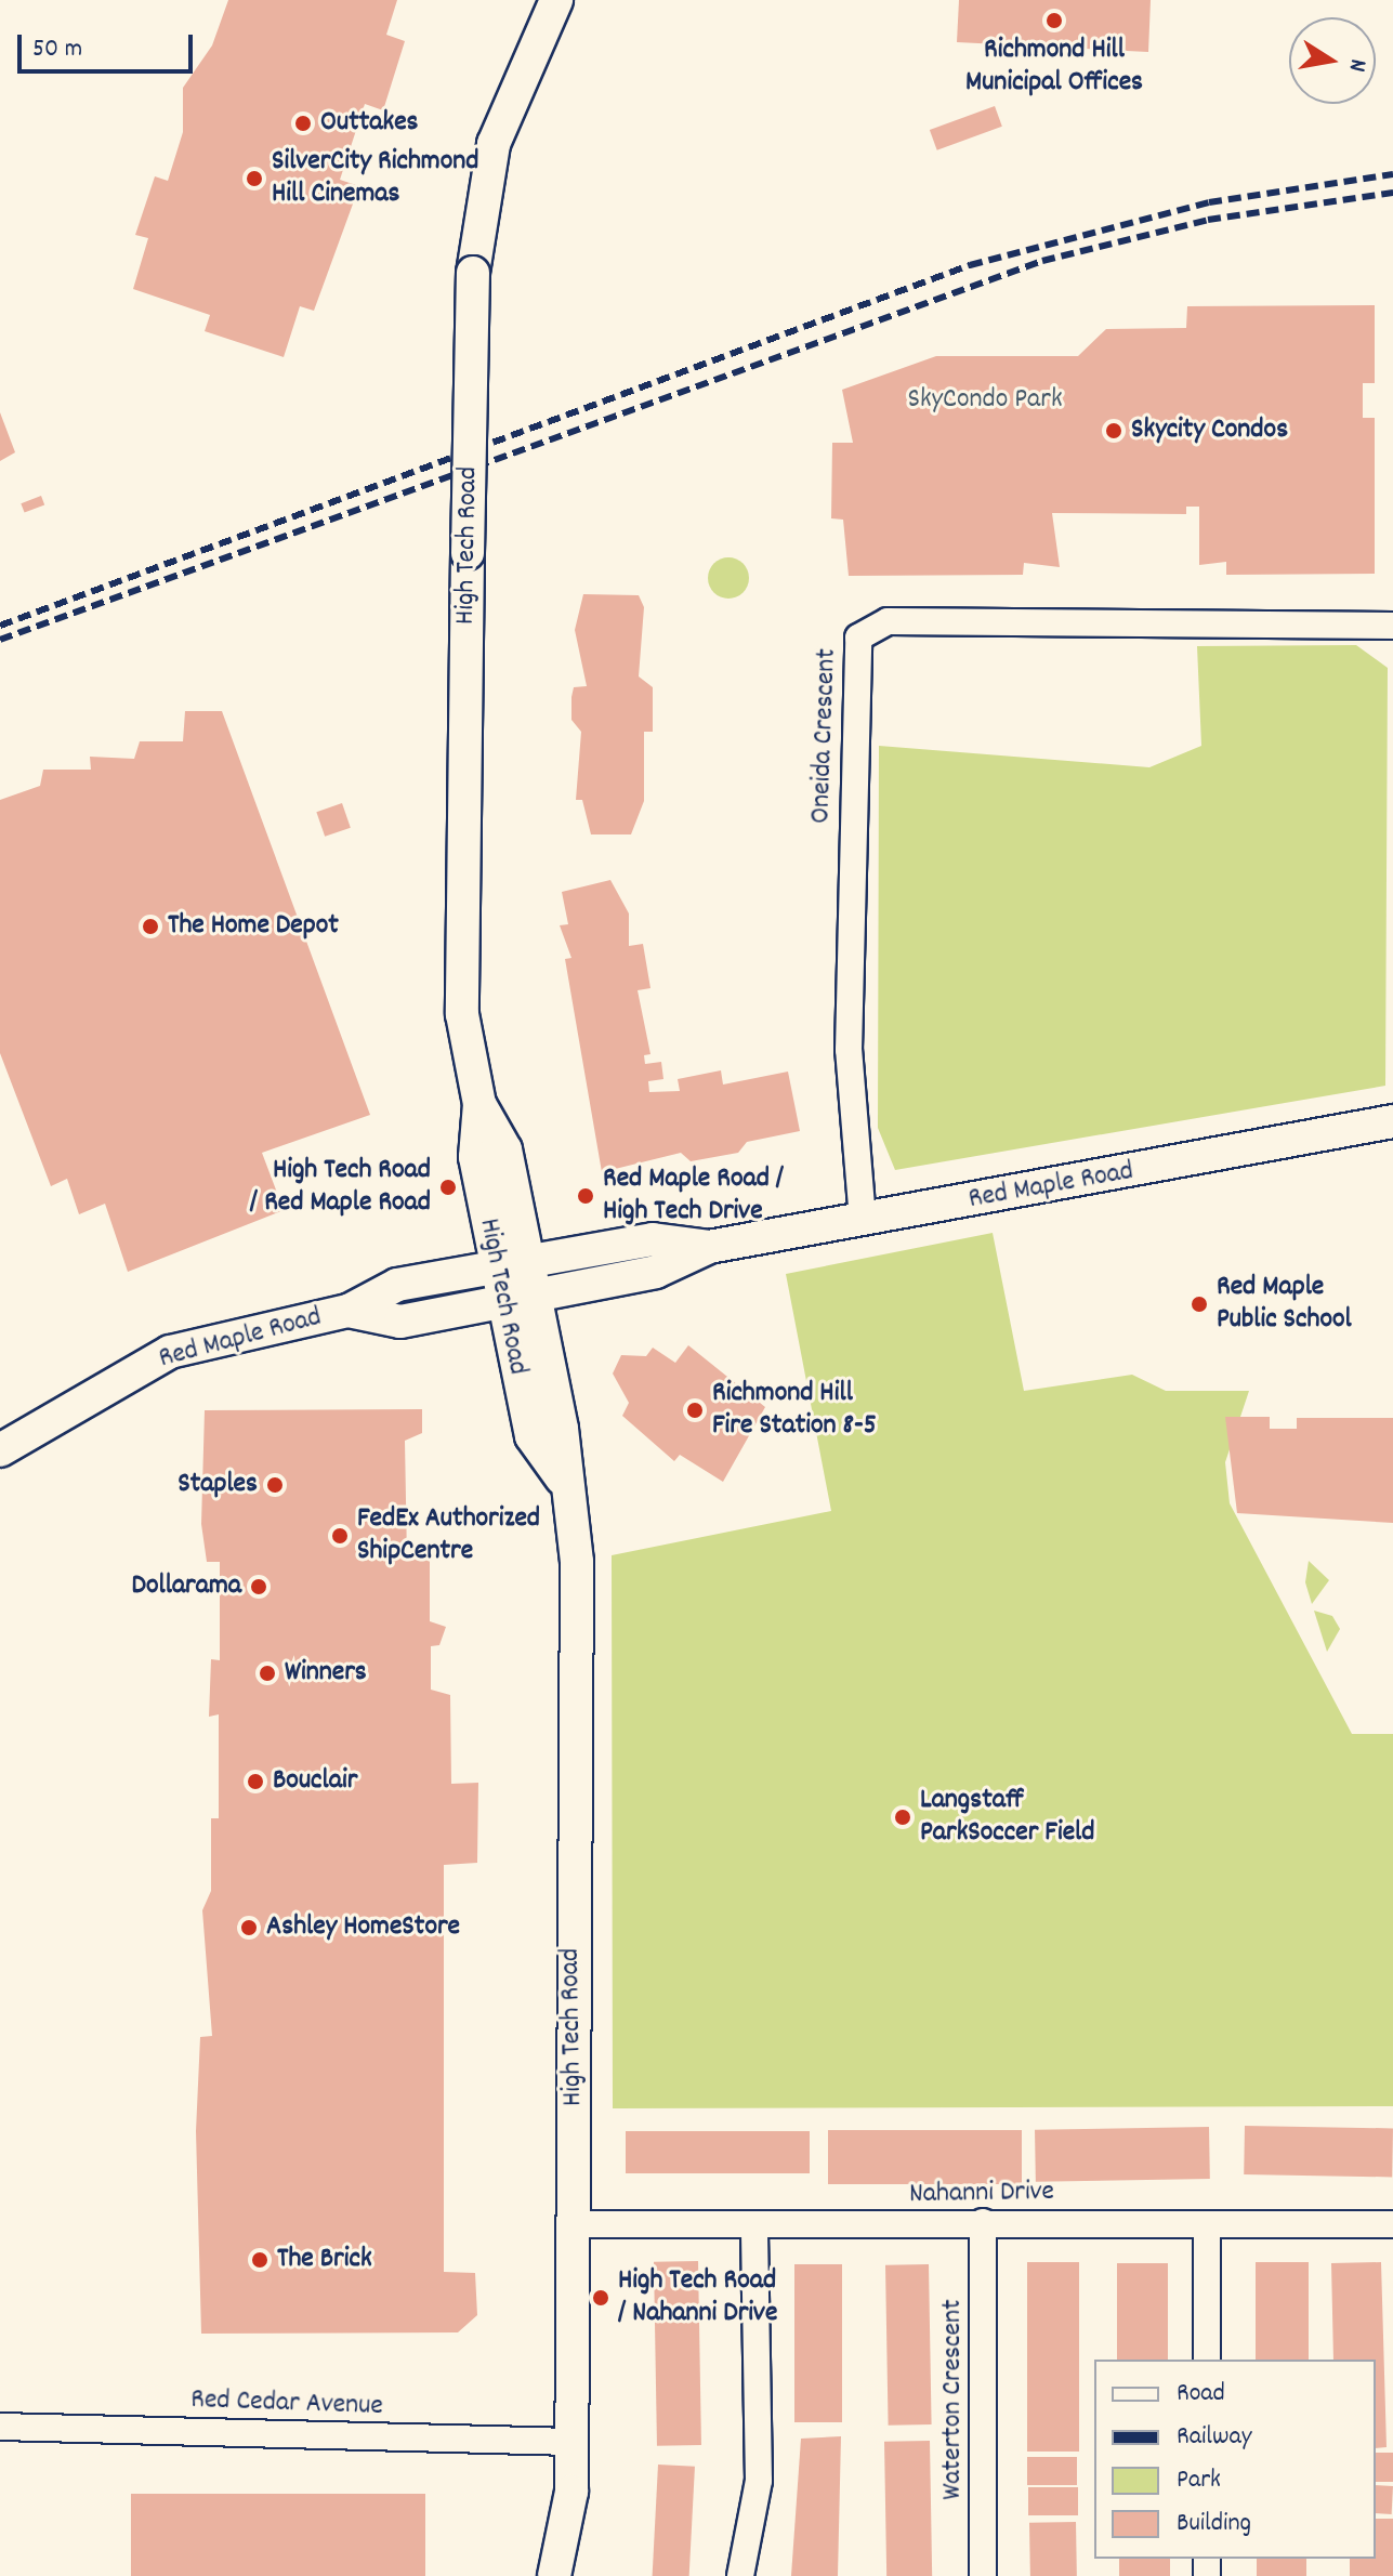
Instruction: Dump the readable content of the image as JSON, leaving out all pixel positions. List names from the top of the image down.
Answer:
{
  "streets": {
    "street": [
      "High Tech Road",
      "Oneida Crescent",
      "Red Maple Road",
      "Nahanni Drive",
      "Waterton Crescent",
      "Red Cedar Avenue"
    ]
  },
  "crossings": [
    ["High Tech Road", "Red Maple Road"],
    ["High Tech Road", "Nahanni Drive"],
    ["High Tech Road", "Red Cedar Avenue"],
    ["Oneida Crescent", "Red Maple Road"],
    ["Nahanni Drive", "Waterton Crescent"]
  ],
  "parks": ["SkyCondo Park"],
  "places": [
    "Richmond Hill Municipal Offices",
    "Outtakes",
    "SilverCity Richmond Hill Cinemas",
    "Skycity Condos",
    "The Home Depot",
    "High Tech Road / Red Maple Road",
    "Red Maple Road / High Tech Drive",
    "Red Maple Public School",
    "Richmond Hill Fire Station 8-5",
    "Staples",
    "FedEx Authorized ShipCentre",
    "Dollarama",
    "Winners",
    "Bouclair",
    "Langstaff ParkSoccer Field",
    "Ashley HomeStore",
    "The Brick",
    "High Tech Road / Nahanni Drive"
  ],
  "legend": [
    "Road",
    "Railway",
    "Park",
    "Building"
  ],
  "scale_bar": "50 m",
  "north": "right"
}
